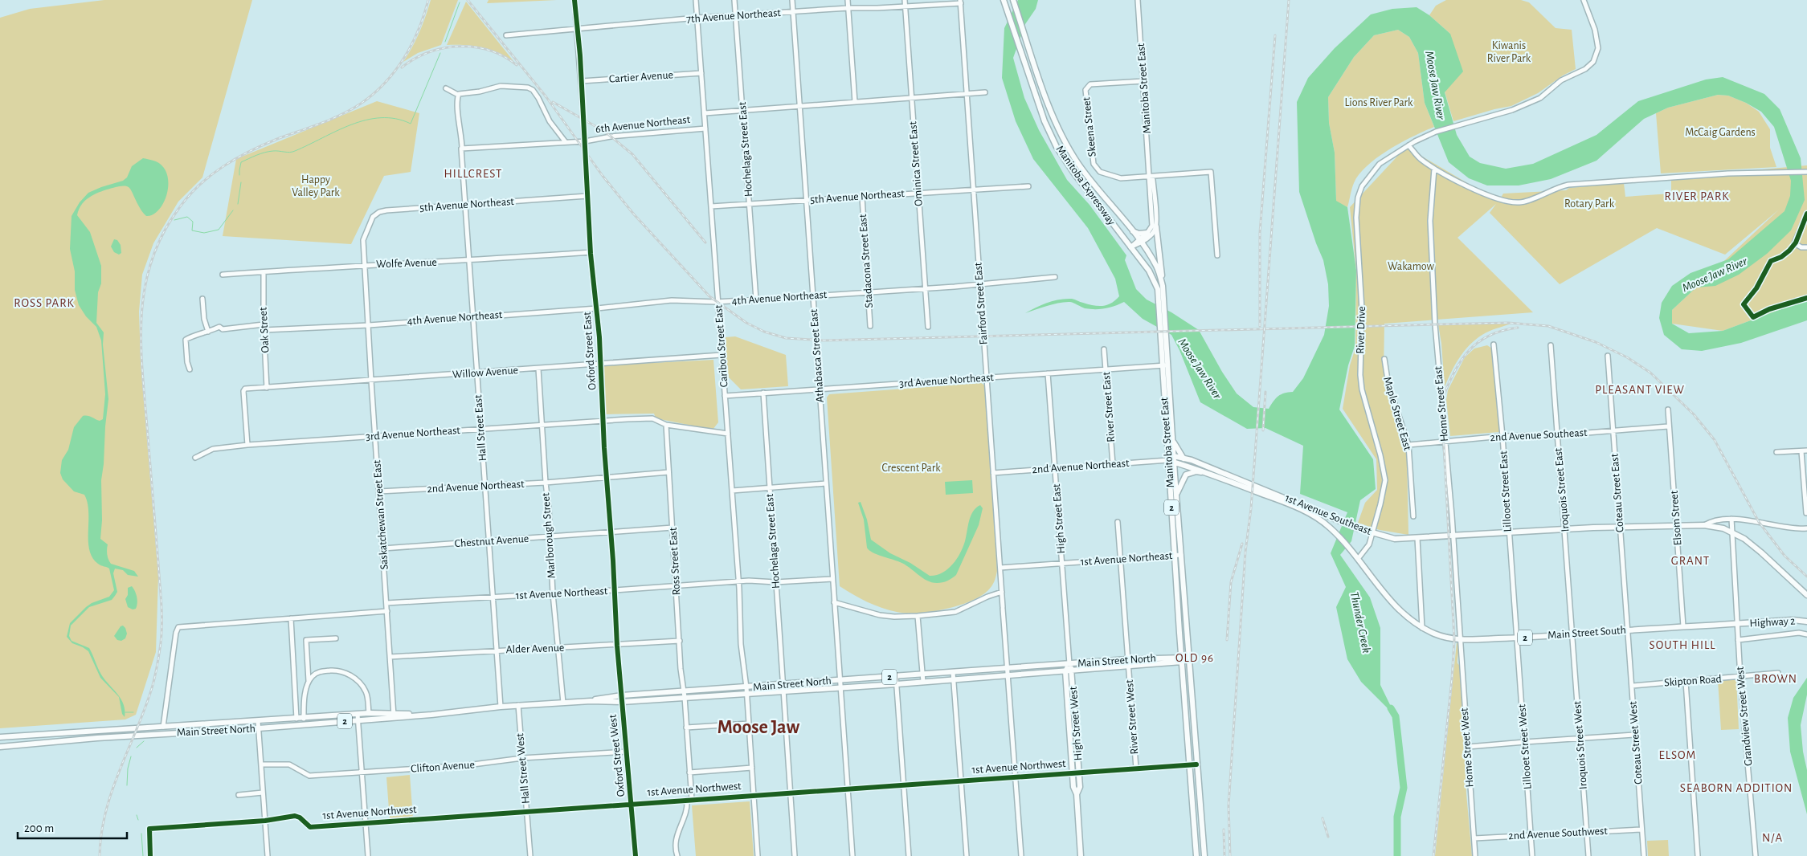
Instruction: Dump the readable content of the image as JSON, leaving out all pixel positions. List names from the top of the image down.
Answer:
{
  "streets": {
    "main road": [
      "Manitoba Street East",
      "Manitoba Expressway",
      "2",
      "1st Avenue Southeast",
      "Highway 2",
      "Main Street South",
      "Main Street North",
      "High Street West"
    ],
    "street": [
      "7th Avenue Northeast",
      "Cartier Avenue",
      "6th Avenue Northeast",
      "Skeena Street",
      "Hochelaga Street East",
      "Ominica Street East",
      "5th Avenue Northeast",
      "Stadacona Street East",
      "Wolfe Avenue",
      "4th Avenue Northeast",
      "Fairford Street East",
      "Oak Street",
      "River Drive",
      "Caribou Street East",
      "Oxford Street East",
      "Athabasca Street East",
      "Willow Avenue",
      "3rd Avenue Northeast",
      "Home Street East",
      "River Street East",
      "Maple Street East",
      "Hall Street East",
      "2nd Avenue Southeast",
      "2nd Avenue Northeast",
      "Iroquois Street East",
      "Lillooet Street East",
      "Coteau Street East",
      "Saskatchewan Street East",
      "Elsom Street",
      "High Street East",
      "Marlborough Street",
      "Chestnut Avenue",
      "1st Avenue Northeast",
      "Ross Street East",
      "Alder Avenue",
      "Skipton Road",
      "Grandview Street West",
      "River Street West",
      "Coteau Street West",
      "Iroquois Street West",
      "Lillooet Street West",
      "Home Street West",
      "Oxford Street West",
      "Clifton Avenue",
      "1st Avenue Northwest",
      "Hall Street West",
      "2nd Avenue Southwest"
    ]
  },
  "crossings": [
    ["7th Avenue Northeast", "Hochelaga Street East"],
    ["7th Avenue Northeast", "Ominica Street East"],
    ["7th Avenue Northeast", "Fairford Street East"],
    ["7th Avenue Northeast", "Caribou Street East"],
    ["7th Avenue Northeast", "Oxford Street East"],
    ["7th Avenue Northeast", "Athabasca Street East"],
    ["Cartier Avenue", "Caribou Street East"],
    ["Cartier Avenue", "Oxford Street East"],
    ["Manitoba Street East", "Skeena Street"],
    ["Manitoba Street East", "Manitoba Expressway"],
    ["Manitoba Street East", "3rd Avenue Northeast"],
    ["Manitoba Street East", "2nd Avenue Northeast"],
    ["Manitoba Street East", "2"],
    ["Manitoba Street East", "1st Avenue Southeast"],
    ["Manitoba Street East", "1st Avenue Northeast"],
    ["Manitoba Street East", "Main Street North"],
    ["Manitoba Street East", "1st Avenue Northwest"],
    ["6th Avenue Northeast", "Hochelaga Street East"],
    ["6th Avenue Northeast", "Ominica Street East"],
    ["6th Avenue Northeast", "Fairford Street East"],
    ["6th Avenue Northeast", "Caribou Street East"],
    ["6th Avenue Northeast", "Oxford Street East"],
    ["6th Avenue Northeast", "Athabasca Street East"],
    ["6th Avenue Northeast", "Hall Street East"],
    ["Hochelaga Street East", "5th Avenue Northeast"],
    ["Hochelaga Street East", "4th Avenue Northeast"],
    ["Hochelaga Street East", "3rd Avenue Northeast"],
    ["Hochelaga Street East", "1st Avenue Northeast"],
    ["Hochelaga Street East", "Main Street North"],
    ["Hochelaga Street East", "1st Avenue Northwest"],
    ["Ominica Street East", "5th Avenue Northeast"],
    ["Ominica Street East", "4th Avenue Northeast"],
    ["5th Avenue Northeast", "Stadacona Street East"],
    ["5th Avenue Northeast", "Fairford Street East"],
    ["5th Avenue Northeast", "Caribou Street East"],
    ["5th Avenue Northeast", "Oxford Street East"],
    ["5th Avenue Northeast", "Athabasca Street East"],
    ["5th Avenue Northeast", "Hall Street East"],
    ["5th Avenue Northeast", "Saskatchewan Street East"],
    ["Stadacona Street East", "4th Avenue Northeast"],
    ["Wolfe Avenue", "Oak Street"],
    ["Wolfe Avenue", "Oxford Street East"],
    ["Wolfe Avenue", "Hall Street East"],
    ["Wolfe Avenue", "Saskatchewan Street East"],
    ["4th Avenue Northeast", "Fairford Street East"],
    ["4th Avenue Northeast", "Oak Street"],
    ["4th Avenue Northeast", "Caribou Street East"],
    ["4th Avenue Northeast", "Oxford Street East"],
    ["4th Avenue Northeast", "Athabasca Street East"],
    ["4th Avenue Northeast", "Hall Street East"],
    ["4th Avenue Northeast", "Saskatchewan Street East"],
    ["Fairford Street East", "3rd Avenue Northeast"],
    ["Fairford Street East", "2nd Avenue Northeast"],
    ["Fairford Street East", "1st Avenue Northeast"],
    ["Fairford Street East", "Main Street North"],
    ["Fairford Street East", "1st Avenue Northwest"],
    ["Oak Street", "Willow Avenue"],
    ["River Drive", "1st Avenue Southeast"],
    ["River Drive", "Main Street South"],
    ["Caribou Street East", "Willow Avenue"],
    ["Caribou Street East", "3rd Avenue Northeast"],
    ["Caribou Street East", "1st Avenue Northeast"],
    ["Caribou Street East", "Main Street North"],
    ["Caribou Street East", "1st Avenue Northwest"],
    ["Oxford Street East", "Willow Avenue"],
    ["Oxford Street East", "3rd Avenue Northeast"],
    ["Oxford Street East", "2nd Avenue Northeast"],
    ["Oxford Street East", "Chestnut Avenue"],
    ["Oxford Street East", "1st Avenue Northeast"],
    ["Oxford Street East", "Alder Avenue"],
    ["Oxford Street East", "Main Street North"],
    ["Oxford Street East", "Oxford Street West"],
    ["Athabasca Street East", "3rd Avenue Northeast"],
    ["Athabasca Street East", "1st Avenue Northeast"],
    ["Athabasca Street East", "Main Street North"],
    ["Athabasca Street East", "1st Avenue Northwest"],
    ["Willow Avenue", "3rd Avenue Northeast"],
    ["Willow Avenue", "Hall Street East"],
    ["Willow Avenue", "Saskatchewan Street East"],
    ["Willow Avenue", "Marlborough Street"],
    ["3rd Avenue Northeast", "River Street East"],
    ["3rd Avenue Northeast", "Hall Street East"],
    ["3rd Avenue Northeast", "Saskatchewan Street East"],
    ["3rd Avenue Northeast", "High Street East"],
    ["3rd Avenue Northeast", "Marlborough Street"],
    ["3rd Avenue Northeast", "Ross Street East"],
    ["Home Street East", "2nd Avenue Southeast"],
    ["Home Street East", "1st Avenue Southeast"],
    ["Home Street East", "Main Street South"],
    ["Home Street East", "Home Street West"],
    ["River Street East", "2nd Avenue Northeast"],
    ["Maple Street East", "2nd Avenue Southeast"],
    ["Hall Street East", "2nd Avenue Northeast"],
    ["Hall Street East", "Chestnut Avenue"],
    ["Hall Street East", "1st Avenue Northeast"],
    ["Hall Street East", "Alder Avenue"],
    ["Hall Street East", "Main Street North"],
    ["2nd Avenue Southeast", "Iroquois Street East"],
    ["2nd Avenue Southeast", "Lillooet Street East"],
    ["2nd Avenue Southeast", "Coteau Street East"],
    ["2nd Avenue Southeast", "Elsom Street"],
    ["2nd Avenue Northeast", "Saskatchewan Street East"],
    ["2nd Avenue Northeast", "1st Avenue Southeast"],
    ["2nd Avenue Northeast", "High Street East"],
    ["2nd Avenue Northeast", "Marlborough Street"],
    ["2nd Avenue Northeast", "Ross Street East"],
    ["Iroquois Street East", "1st Avenue Southeast"],
    ["Iroquois Street East", "Main Street South"],
    ["Iroquois Street East", "Iroquois Street West"],
    ["Lillooet Street East", "1st Avenue Southeast"],
    ["Lillooet Street East", "Main Street South"],
    ["Lillooet Street East", "Lillooet Street West"],
    ["Coteau Street East", "1st Avenue Southeast"],
    ["Coteau Street East", "Main Street South"],
    ["Coteau Street East", "Coteau Street West"],
    ["2", "1st Avenue Southeast"],
    ["Saskatchewan Street East", "Chestnut Avenue"],
    ["Saskatchewan Street East", "1st Avenue Northeast"],
    ["Saskatchewan Street East", "Alder Avenue"],
    ["Saskatchewan Street East", "Main Street North"],
    ["1st Avenue Southeast", "Elsom Street"],
    ["1st Avenue Southeast", "Main Street South"],
    ["1st Avenue Southeast", "Grandview Street West"],
    ["Elsom Street", "Main Street South"],
    ["High Street East", "1st Avenue Northeast"],
    ["High Street East", "Main Street North"],
    ["High Street East", "High Street West"],
    ["Marlborough Street", "Chestnut Avenue"],
    ["Marlborough Street", "1st Avenue Northeast"],
    ["Marlborough Street", "Alder Avenue"],
    ["Marlborough Street", "Main Street North"],
    ["Chestnut Avenue", "Ross Street East"],
    ["1st Avenue Northeast", "Ross Street East"],
    ["Ross Street East", "Alder Avenue"],
    ["Ross Street East", "Main Street North"],
    ["Ross Street East", "1st Avenue Northwest"],
    ["Highway 2", "Main Street South"],
    ["Highway 2", "Grandview Street West"],
    ["Main Street South", "Grandview Street West"],
    ["Main Street South", "Coteau Street West"],
    ["Main Street South", "Iroquois Street West"],
    ["Main Street South", "Lillooet Street West"],
    ["Main Street South", "Home Street West"],
    ["Main Street North", "River Street West"],
    ["Main Street North", "High Street West"],
    ["Main Street North", "Oxford Street West"],
    ["Main Street North", "Hall Street West"],
    ["Skipton Road", "Grandview Street West"],
    ["Skipton Road", "Coteau Street West"],
    ["River Street West", "1st Avenue Northwest"],
    ["High Street West", "1st Avenue Northwest"],
    ["Coteau Street West", "2nd Avenue Southwest"],
    ["Iroquois Street West", "2nd Avenue Southwest"],
    ["Lillooet Street West", "2nd Avenue Southwest"],
    ["Home Street West", "2nd Avenue Southwest"],
    ["Oxford Street West", "Clifton Avenue"],
    ["Oxford Street West", "1st Avenue Northwest"],
    ["Clifton Avenue", "Hall Street West"],
    ["1st Avenue Northwest", "Hall Street West"]
  ],
  "districts": [
    "HILLCREST",
    "RIVER PARK",
    "ROSS PARK",
    "PLEASANT VIEW",
    "GRANT",
    "SOUTH HILL",
    "OLD 96",
    "BROWN",
    "Moose Jaw",
    "ELSOM",
    "SEABORN ADDITION",
    "N/A"
  ],
  "water": ["Moose Jaw River", "Thunder Creek"],
  "parks": [
    "Kiwanis River Park",
    "Lions River Park",
    "McCaig Gardens",
    "Happy Valley Park",
    "Rotary Park",
    "Wakamow",
    "Crescent Park"
  ],
  "scale_bar": "200 m"
}
